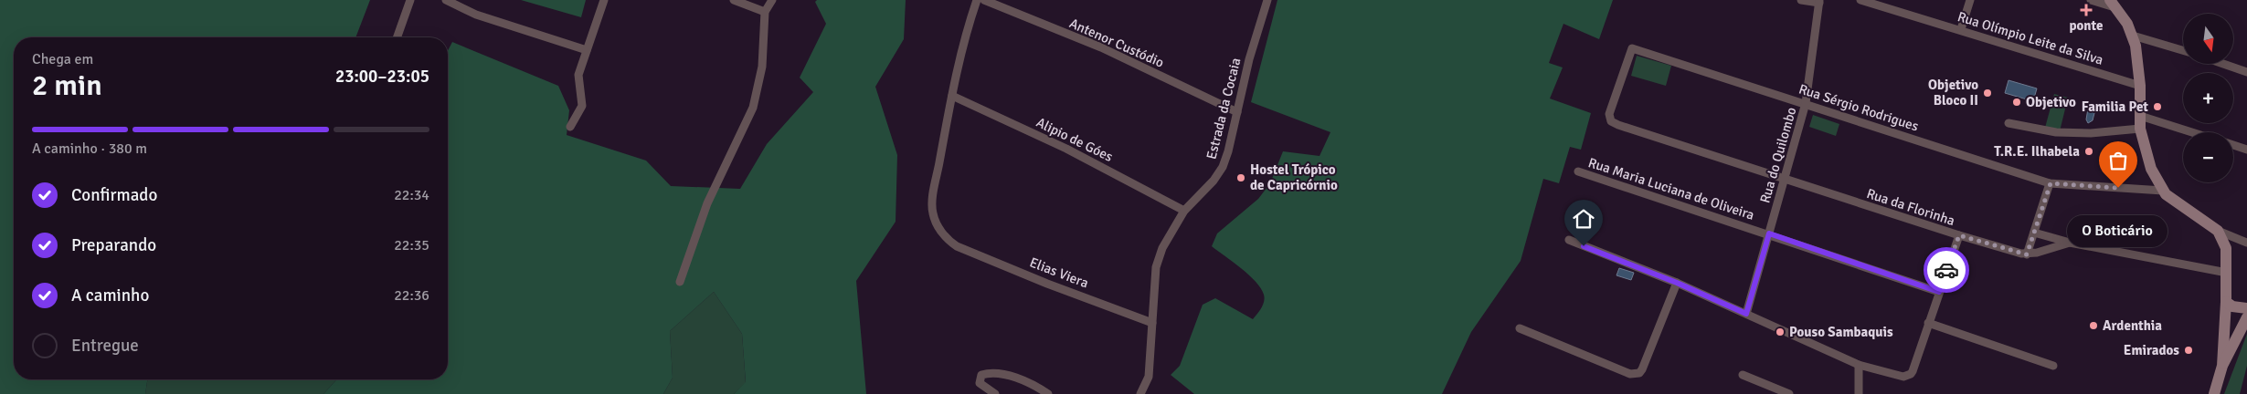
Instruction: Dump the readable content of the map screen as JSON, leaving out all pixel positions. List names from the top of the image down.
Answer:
{
  "streets": {
    "street": [
      "Rua Olímpio Leite da Silva",
      "Antenor Custódio",
      "Rua Sérgio Rodrigues",
      "Estrada da Cocaia",
      "Alipio de Góes",
      "Rua do Quilombo",
      "Rua Maria Luciana de Oliveira",
      "Rua da Florinha"
    ]
  },
  "crossings": [
    ["Antenor Custódio", "Estrada da Cocaia"],
    ["Rua Sérgio Rodrigues", "Rua do Quilombo"],
    ["Rua Sérgio Rodrigues", "Rua da Florinha"],
    ["Estrada da Cocaia", "Alipio de Góes"],
    ["Rua do Quilombo", "Rua Maria Luciana de Oliveira"],
    ["Rua do Quilombo", "Rua da Florinha"]
  ],
  "places": {
    "health": ["ponte"],
    "other": [
      "Objetivo Bloco II",
      "Objetivo",
      "Familia Pet",
      "T.R.E. Ilhabela",
      "Hostel Trópico de Capricórnio",
      "O Boticário",
      "Ardenthia",
      "Pouso Sambaquis",
      "Emirados"
    ]
  },
  "north": "bottom",
  "page": {
    "map_buttons": ["+", "−"],
    "heading": ["2 min", "Chega em", "23:00–23:05"],
    "bar": "A caminho · 380 m",
    "list": [
      ["Confirmado", "22:34"],
      ["Preparando", "22:35"],
      ["A caminho", "22:36"],
      "Entregue"
    ],
    "bubble": "O Boticário"
  }
}
